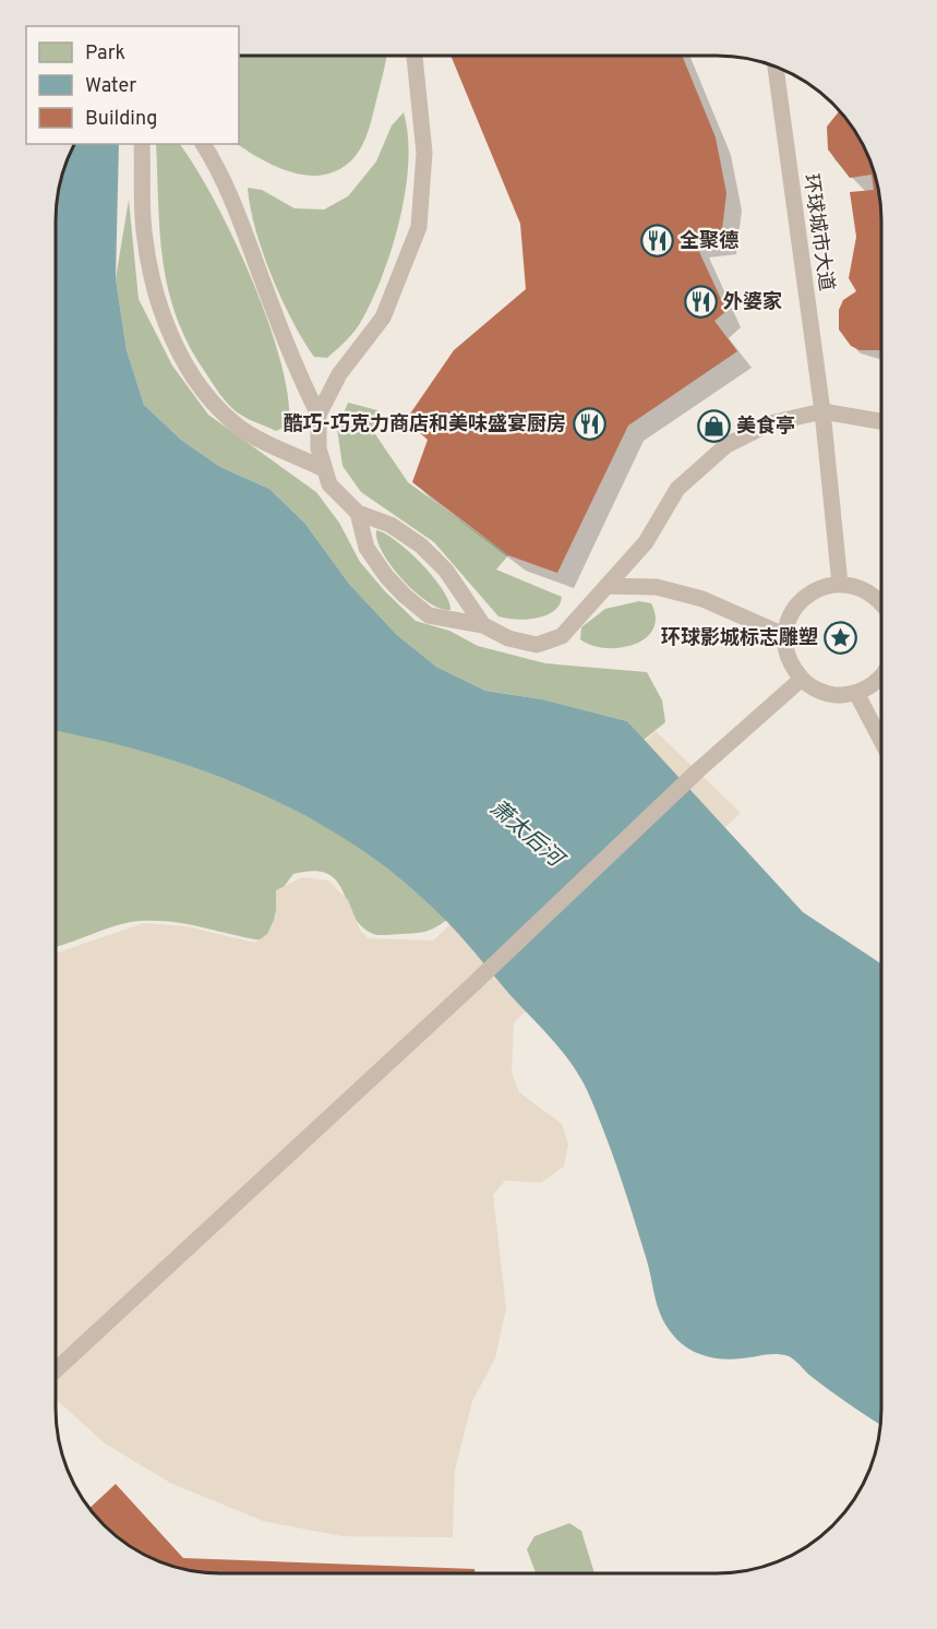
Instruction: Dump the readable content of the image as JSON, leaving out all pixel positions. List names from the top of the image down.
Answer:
{
  "streets": {
    "street": ["环球城市大道"]
  },
  "water": ["萧太后河"],
  "places": {
    "restaurant": ["全聚德", "外婆家", "酷巧-巧克力商店和美味盛宴厨房"],
    "shop": ["美食亭"],
    "place": ["环球影城标志雕塑"]
  },
  "legend": ["Park", "Water", "Building"]
}
